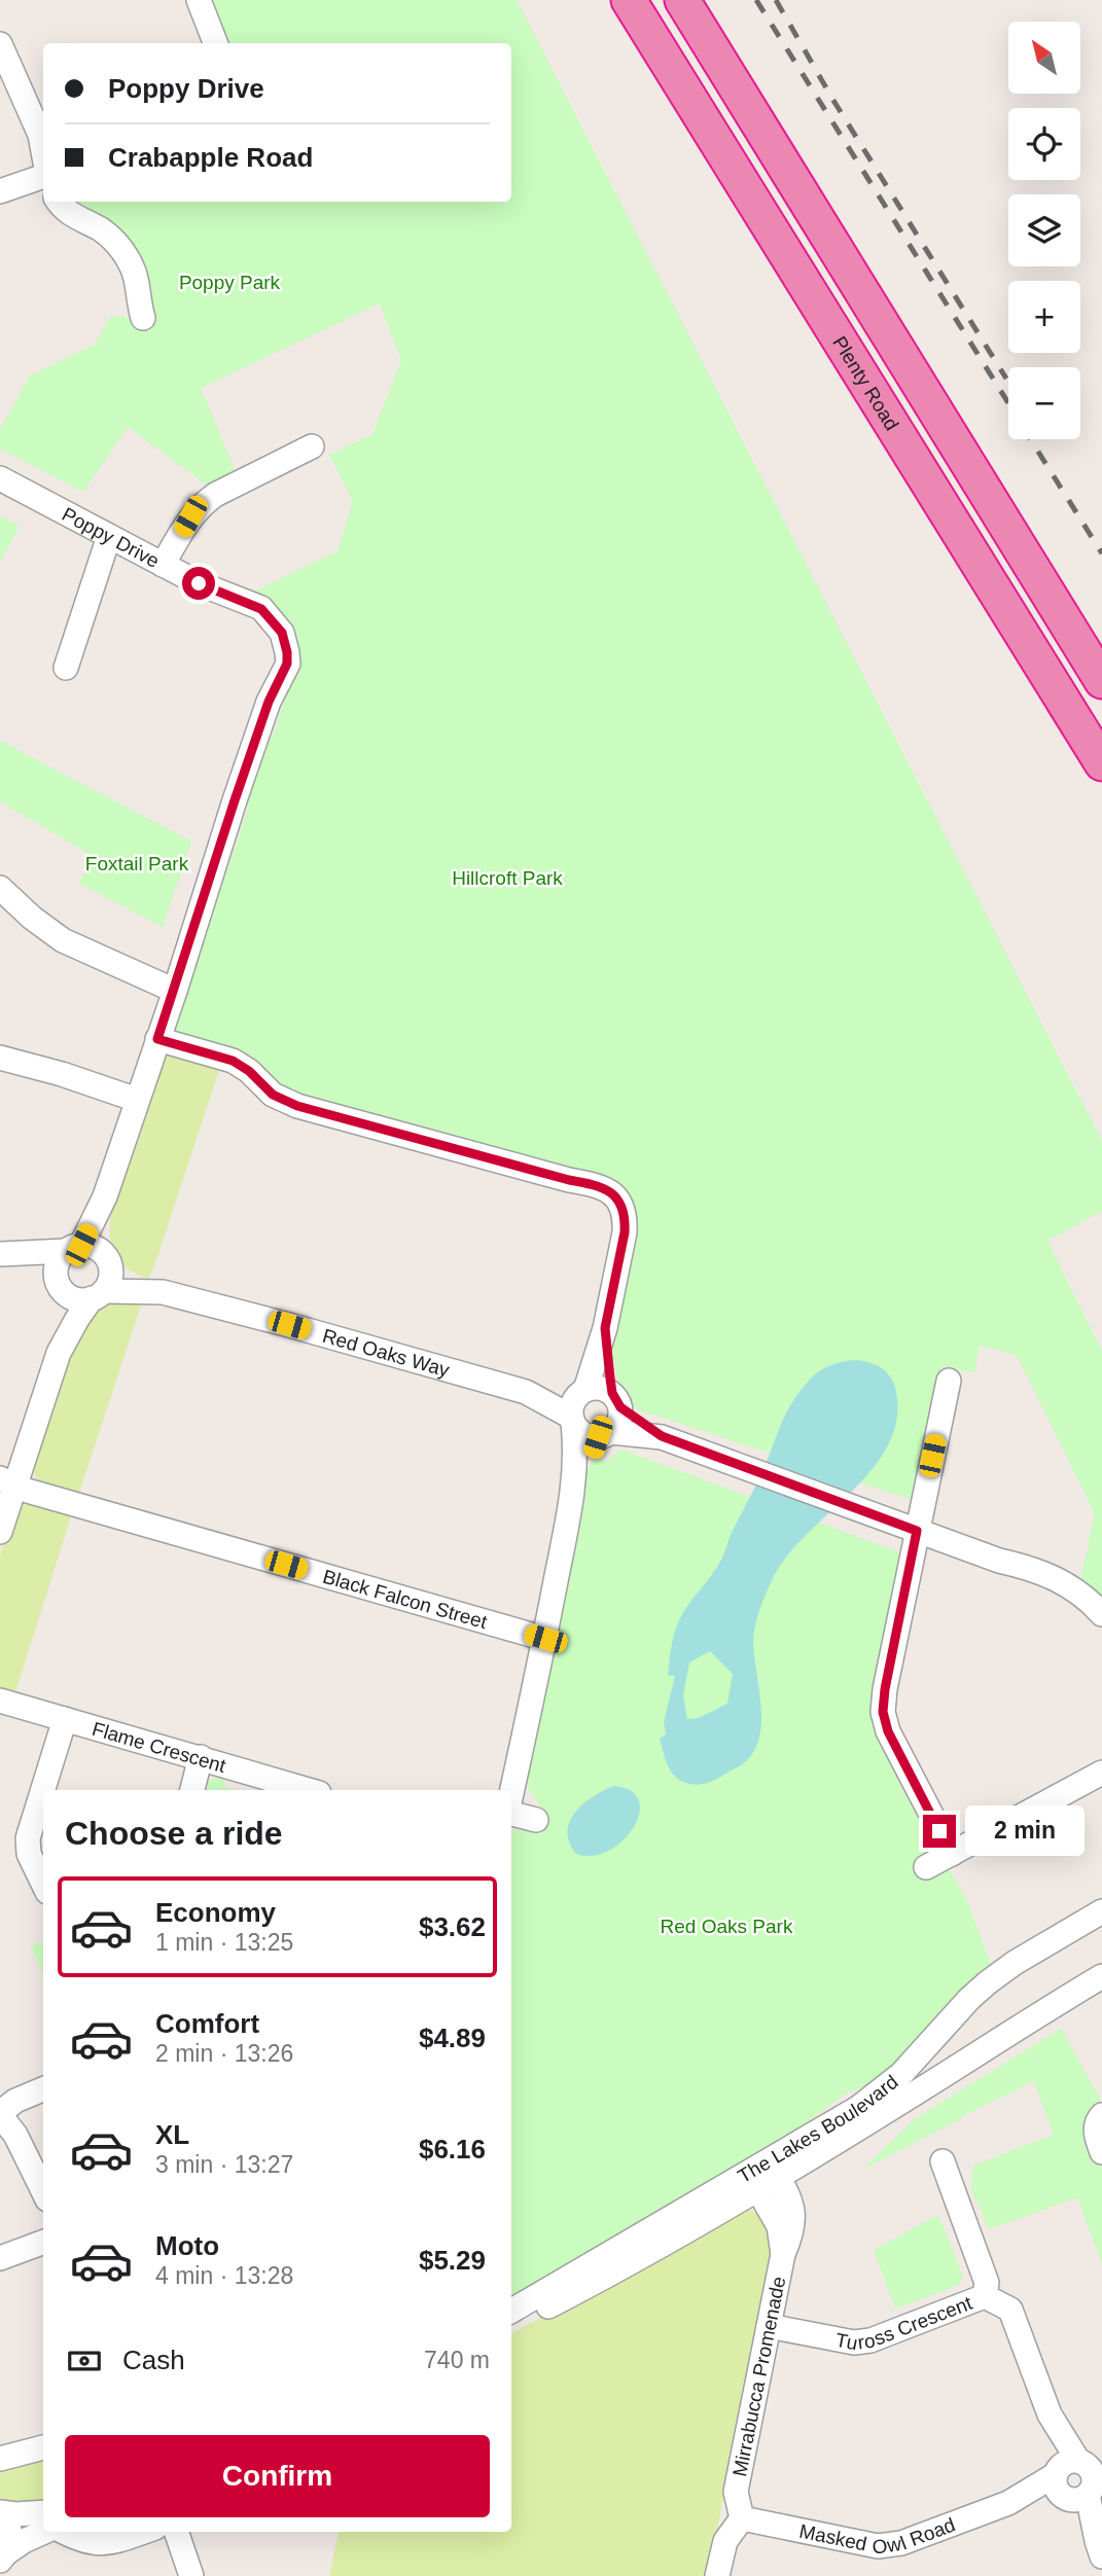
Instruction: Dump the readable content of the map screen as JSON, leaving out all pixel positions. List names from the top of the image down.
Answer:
{
  "streets": {
    "highway": ["Plenty Road"],
    "street": [
      "Poppy Drive",
      "Red Oaks Way",
      "Black Falcon Street",
      "Flame Crescent",
      "The Lakes Boulevard",
      "Tuross Crescent",
      "Mirrabucca Promenade",
      "Masked Owl Road"
    ]
  },
  "crossings": [
    ["The Lakes Boulevard", "Mirrabucca Promenade"],
    ["Tuross Crescent", "Mirrabucca Promenade"],
    ["Tuross Crescent", "Masked Owl Road"],
    ["Mirrabucca Promenade", "Masked Owl Road"]
  ],
  "parks": [
    "Poppy Park",
    "Foxtail Park",
    "Hillcroft Park",
    "Red Oaks Park"
  ],
  "north": "top left",
  "page": {
    "map_buttons": ["+", "−"],
    "banner": ["Poppy Drive", "Crabapple Road"],
    "heading": "Choose a ride",
    "bubble": "2 min",
    "list": [
      {
        "name": "Economy",
        "note": "1 min · 13:25",
        "value": "$3.62"
      },
      {
        "name": "Comfort",
        "note": "2 min · 13:26",
        "value": "$4.89"
      },
      {
        "name": "XL",
        "note": "3 min · 13:27",
        "value": "$6.16"
      },
      {
        "name": "Moto",
        "note": "4 min · 13:28",
        "value": "$5.29"
      }
    ],
    "pay": ["Cash", "740 m"],
    "buttons": "Confirm"
  }
}
